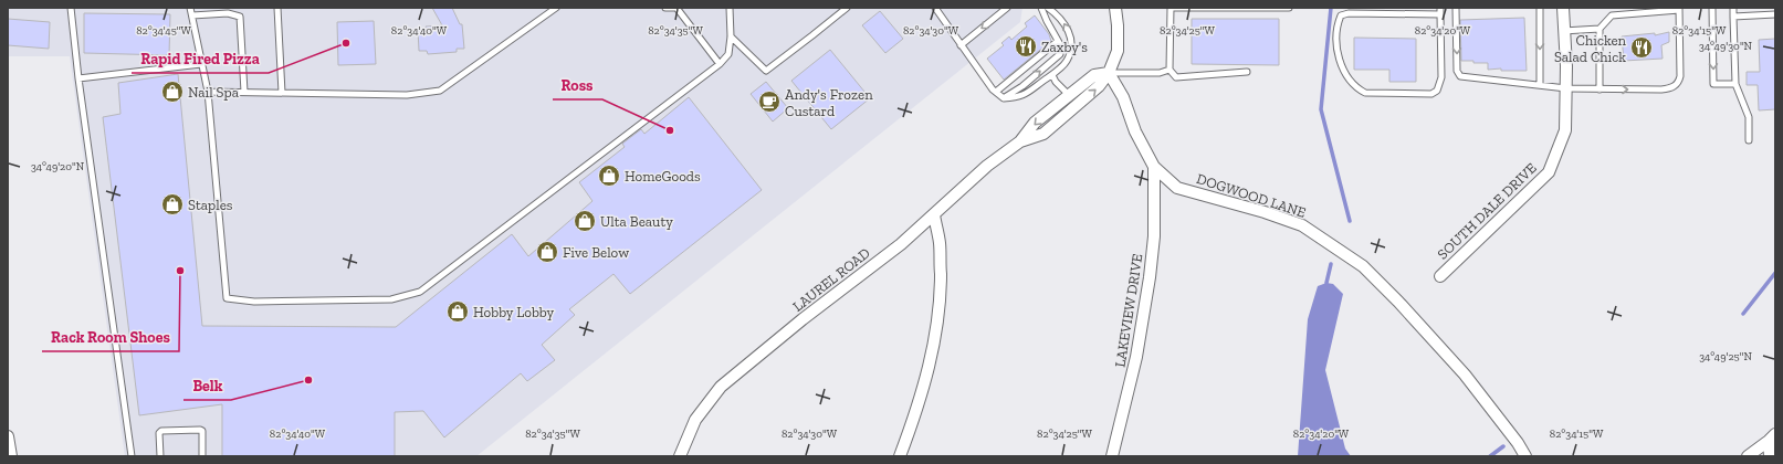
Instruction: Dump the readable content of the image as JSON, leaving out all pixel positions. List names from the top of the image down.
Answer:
{
  "streets": {
    "street": [
      "DOGWOOD LANE",
      "SOUTH DALE DRIVE",
      "LAUREL ROAD",
      "LAKEVIEW DRIVE"
    ]
  },
  "crossings": [
    ["DOGWOOD LANE", "LAUREL ROAD"],
    ["DOGWOOD LANE", "LAKEVIEW DRIVE"]
  ],
  "places": {
    "other": [
      "Rapid Fired Pizza",
      "Ross",
      "Rack Room Shoes",
      "Belk"
    ],
    "restaurant": ["Zaxby's", "Chicken Salad Chick"],
    "shop": [
      "Nail Spa",
      "HomeGoods",
      "Staples",
      "Ulta Beauty",
      "Five Below",
      "Hobby Lobby"
    ],
    "cafe": ["Andy's Frozen Custard"]
  },
  "coordinates": [
    "82°34'45\"W",
    "82°34'40\"W",
    "82°34'35\"W",
    "82°34'30\"W",
    "82°34'25\"W",
    "82°34'20\"W",
    "82°34'15\"W",
    "34°49'30\"N",
    "34°49'20\"N",
    "34°49'25\"N"
  ]
}
